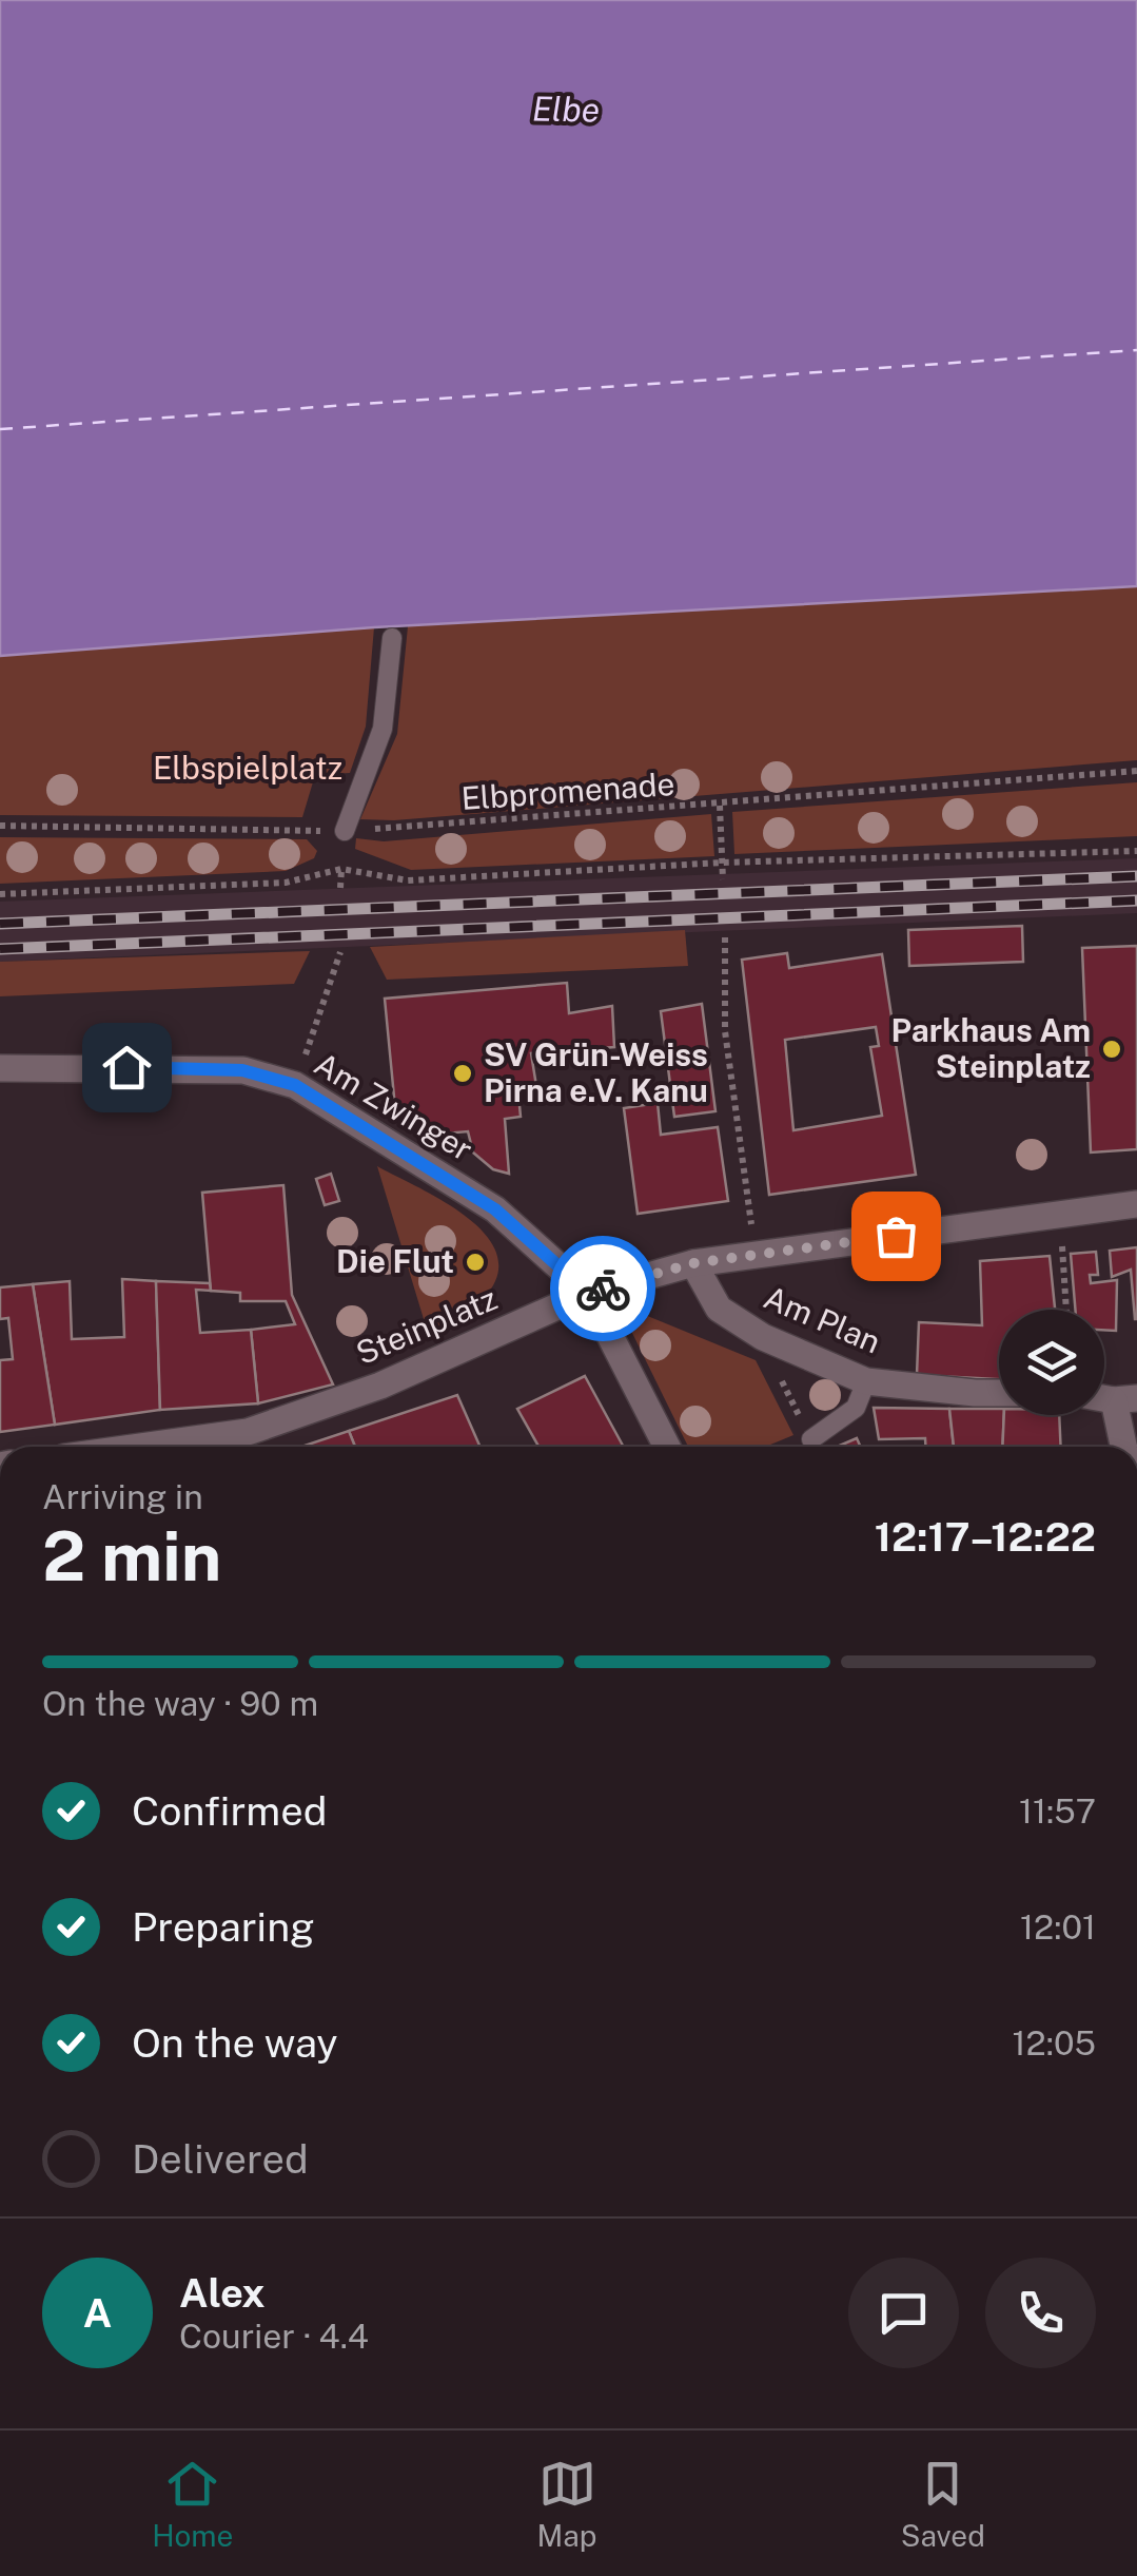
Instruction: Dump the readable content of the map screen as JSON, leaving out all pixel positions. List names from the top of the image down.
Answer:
{
  "streets": {
    "street": ["Am Zwinger", "Am Plan", "Steinplatz"],
    "path": ["Elbpromenade"]
  },
  "crossings": [
    ["Am Zwinger", "Steinplatz"],
    ["Am Plan", "Steinplatz"]
  ],
  "water": ["Elbe"],
  "parks": ["Elbspielplatz"],
  "places": ["Parkhaus Am Steinplatz", "SV Grün-Weiss Pirna e.V. Kanu", "Die Flut"],
  "page": {
    "heading": ["2 min", "Arriving in", "12:17–12:22"],
    "panel": ["Alex", "Courier · 4.4"],
    "bar": "On the way · 90 m",
    "list": [
      ["Confirmed", "11:57"],
      ["Preparing", "12:01"],
      ["On the way", "12:05"],
      "Delivered"
    ],
    "round": "A",
    "tabs": ["Home", "Map", "Saved"]
  }
}
